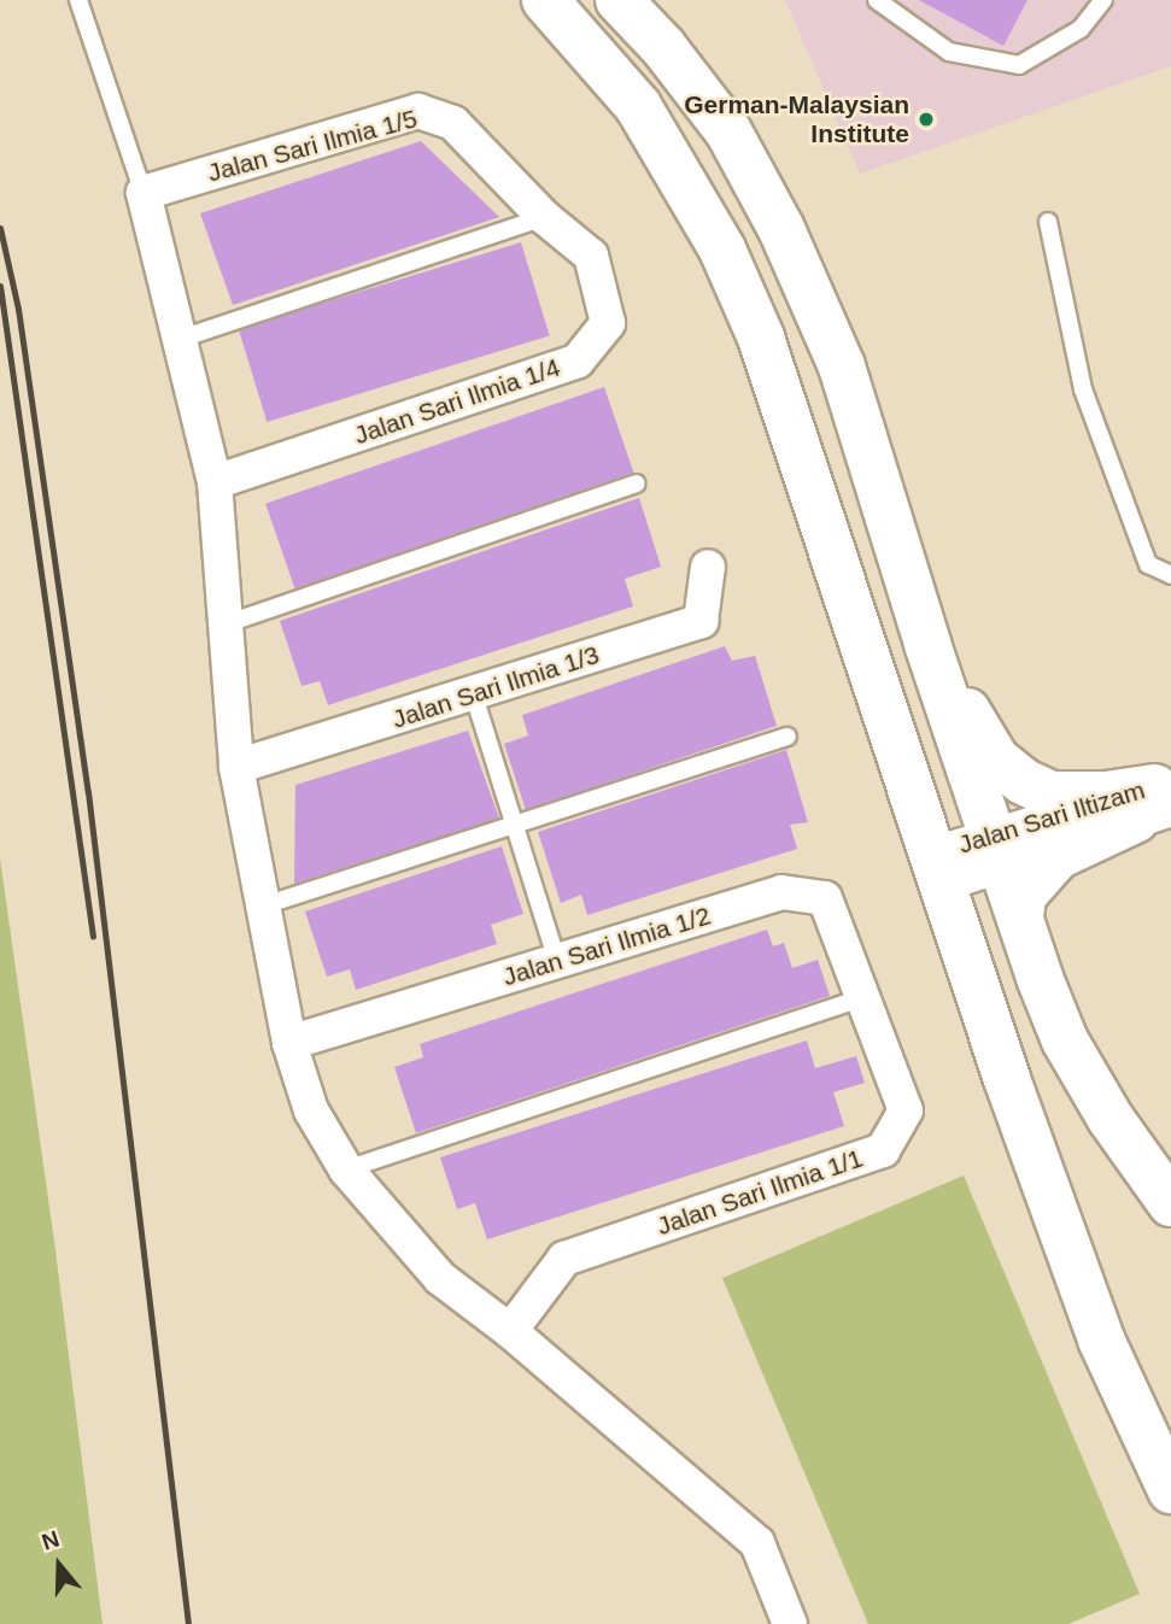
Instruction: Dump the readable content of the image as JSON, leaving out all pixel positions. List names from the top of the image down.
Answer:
{
  "streets": {
    "street": [
      "Jalan Sari Ilmia 1/5",
      "Jalan Sari Ilmia 1/4",
      "Jalan Sari Ilmia 1/3",
      "Jalan Sari Iltizam",
      "Jalan Sari Ilmia 1/2",
      "Jalan Sari Ilmia 1/1"
    ]
  },
  "crossings": [
    ["Jalan Sari Ilmia 1/5", "Jalan Sari Ilmia 1/4"],
    ["Jalan Sari Ilmia 1/2", "Jalan Sari Ilmia 1/1"]
  ],
  "places": ["German-Malaysian Institute"],
  "north": "top"
}
